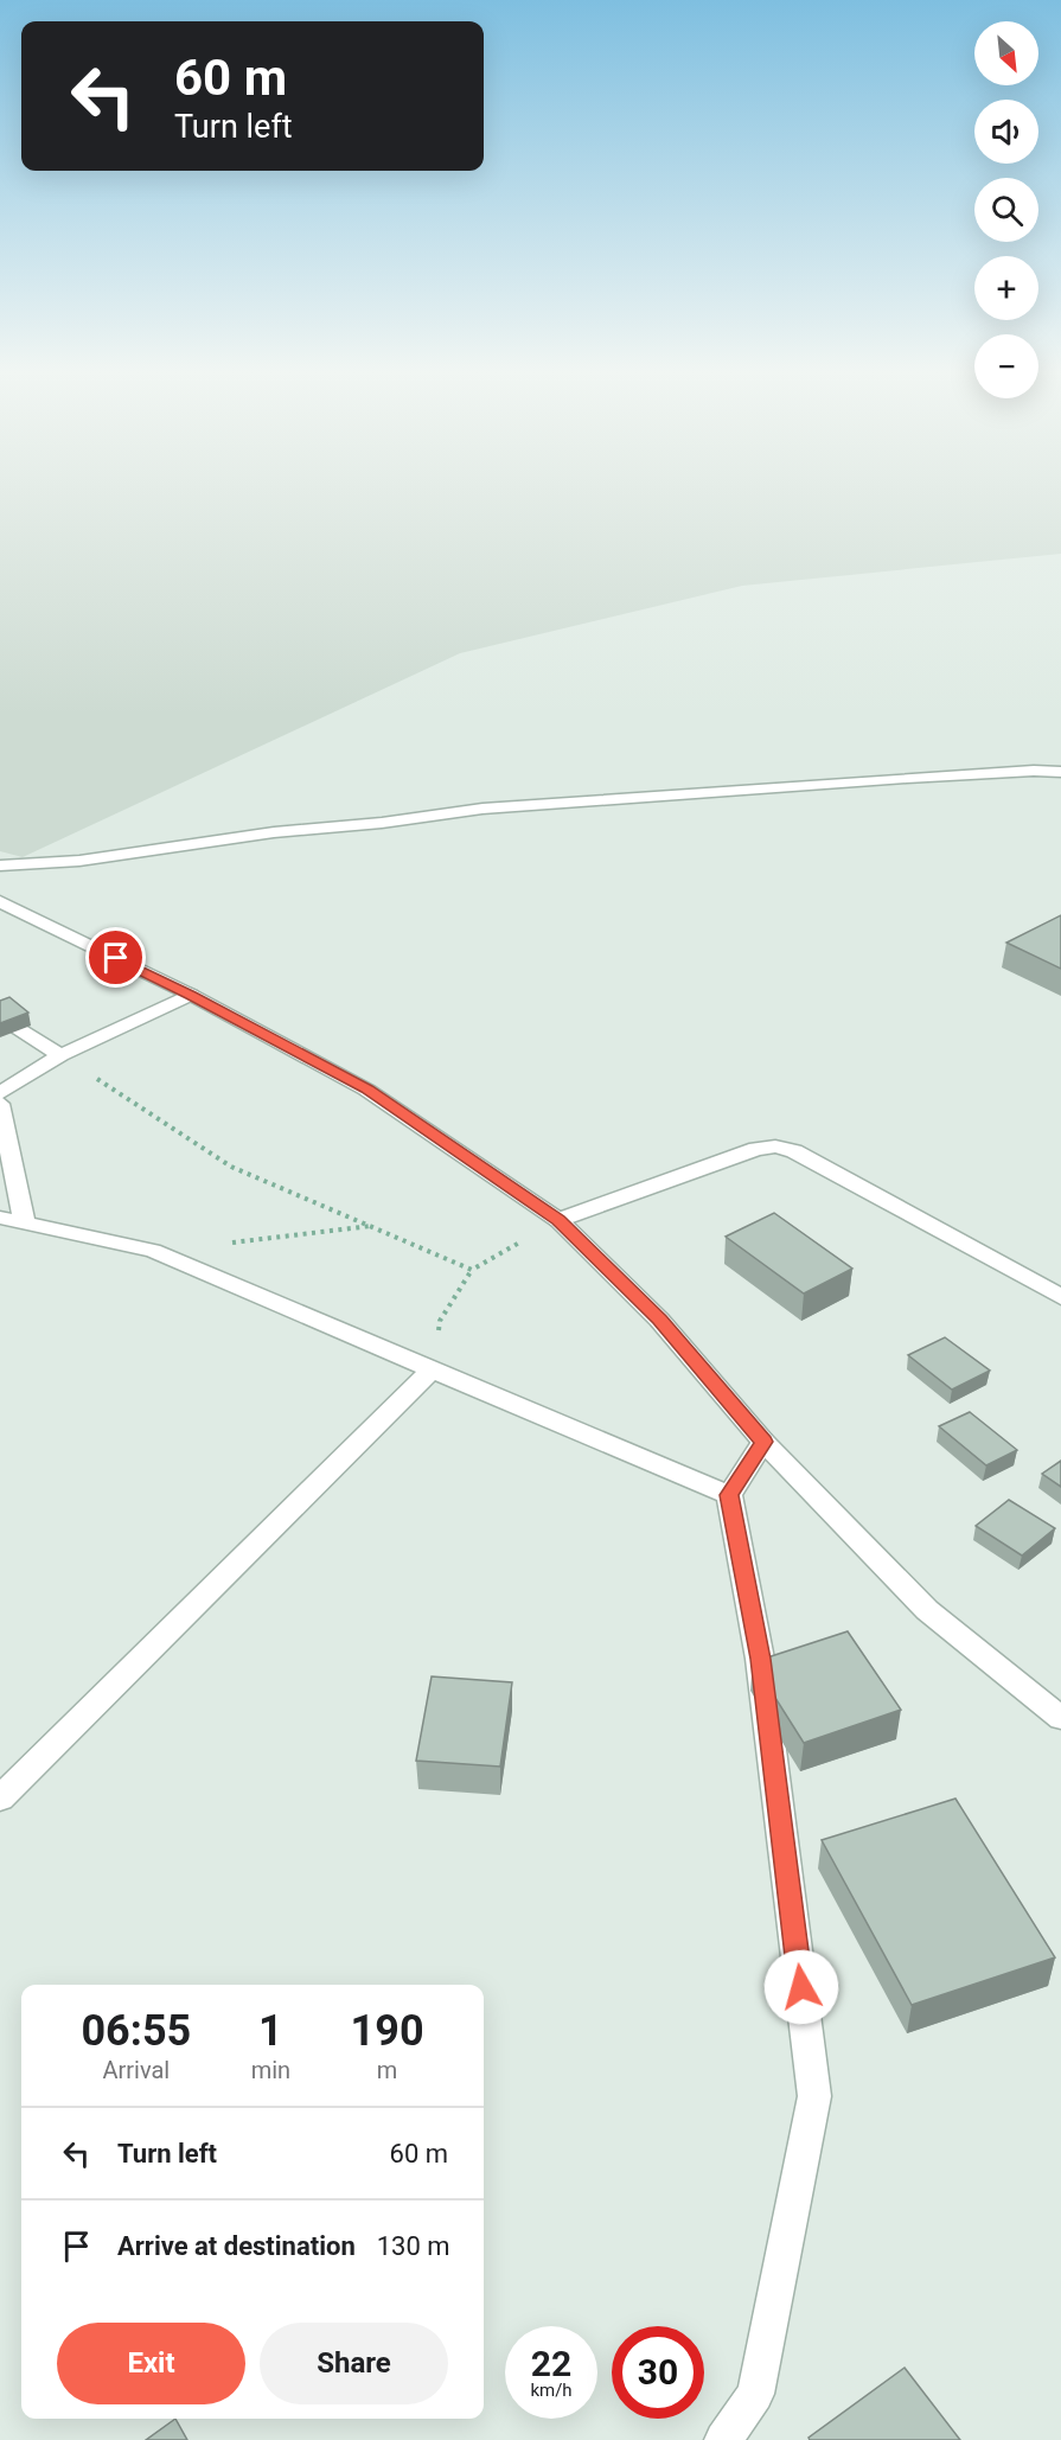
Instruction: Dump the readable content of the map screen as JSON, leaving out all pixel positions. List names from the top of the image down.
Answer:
{
  "north": "bottom right",
  "page": {
    "map_buttons": ["+", "−"],
    "turn": ["60 m", "Turn left"],
    "eta": [
      "06:55",
      "Arrival",
      "1",
      "min",
      "190",
      "m"
    ],
    "list": [
      {
        "name": "Turn left",
        "value": "60 m"
      },
      {
        "name": "Arrive at destination",
        "value": "130 m"
      }
    ],
    "buttons": ["Exit", "Share"],
    "speed": "22 km/h",
    "limit": "30"
  }
}
